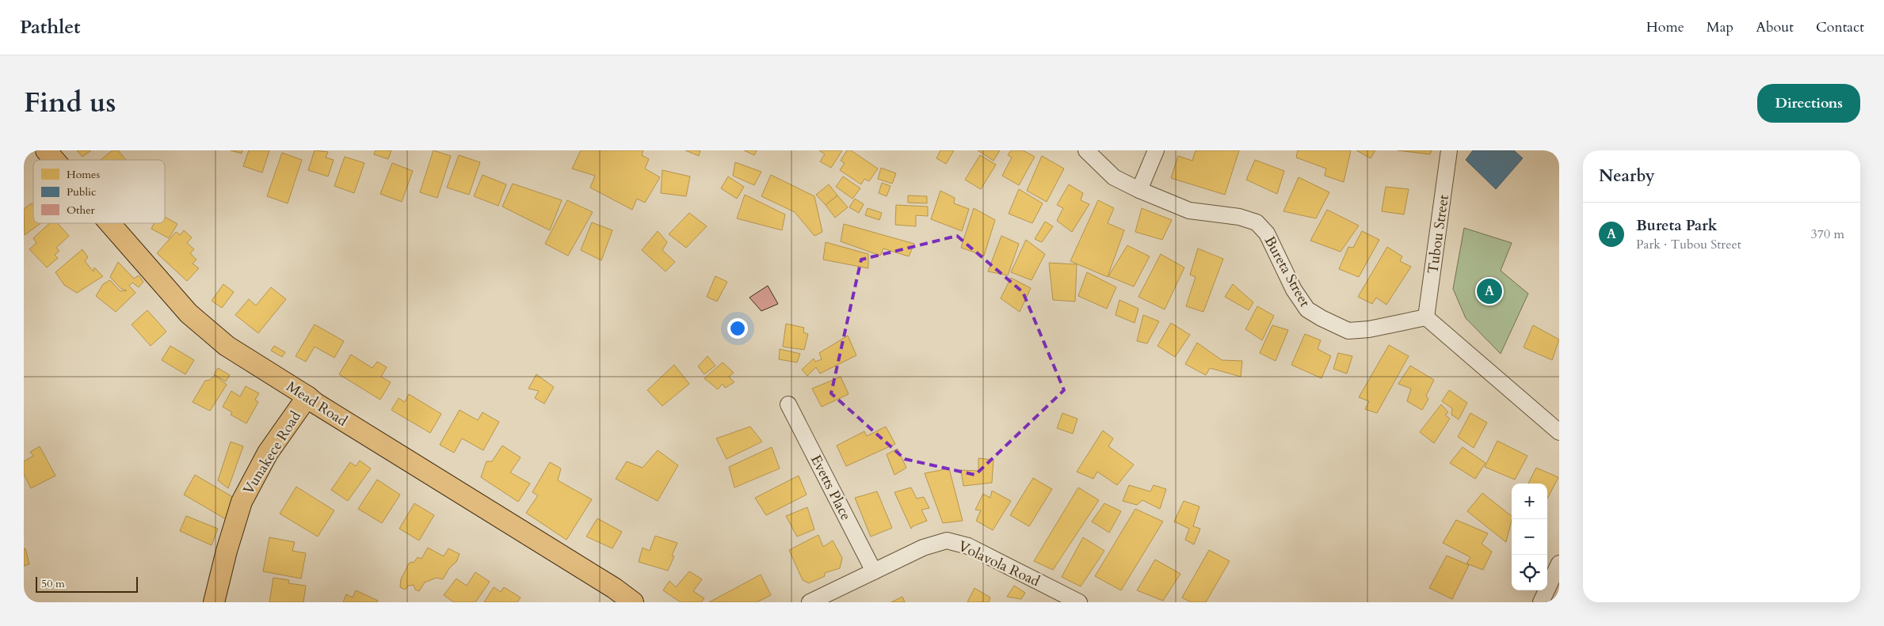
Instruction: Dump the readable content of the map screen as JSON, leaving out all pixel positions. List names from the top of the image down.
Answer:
{
  "streets": {
    "main road": ["Mead Road", "Vunakece Road"],
    "street": [
      "Tubou Street",
      "Bureta Street",
      "Evetts Place",
      "Volavola Road"
    ]
  },
  "crossings": [
    ["Tubou Street", "Bureta Street"],
    ["Mead Road", "Vunakece Road"],
    ["Evetts Place", "Volavola Road"]
  ],
  "legend": ["Homes", "Public", "Other"],
  "scale_bar": "50 m",
  "page": {
    "header": "Pathlet",
    "nav": [
      "Home",
      "Map",
      "About",
      "Contact"
    ],
    "title": "Find us",
    "buttons": "Directions",
    "heading": "Nearby",
    "list": [
      {
        "mark": "A",
        "name": "Bureta Park",
        "note": "Park · Tubou Street",
        "value": "370 m"
      }
    ],
    "pins": "A",
    "map_buttons": ["+", "−"],
    "scale": "50 m"
  }
}
